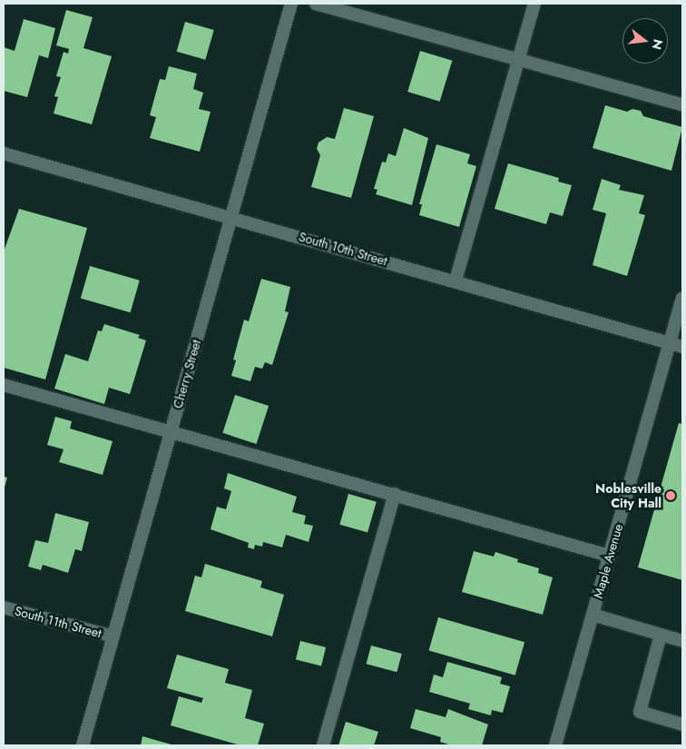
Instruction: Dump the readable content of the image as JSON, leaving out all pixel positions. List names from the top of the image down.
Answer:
{
  "streets": {
    "street": [
      "South 10th Street",
      "Cherry Street",
      "Maple Avenue",
      "South 11th Street"
    ]
  },
  "crossings": [
    ["South 10th Street", "Cherry Street"],
    ["South 10th Street", "Maple Avenue"],
    ["Cherry Street", "South 11th Street"]
  ],
  "places": ["Noblesville City Hall"],
  "north": "right"
}
